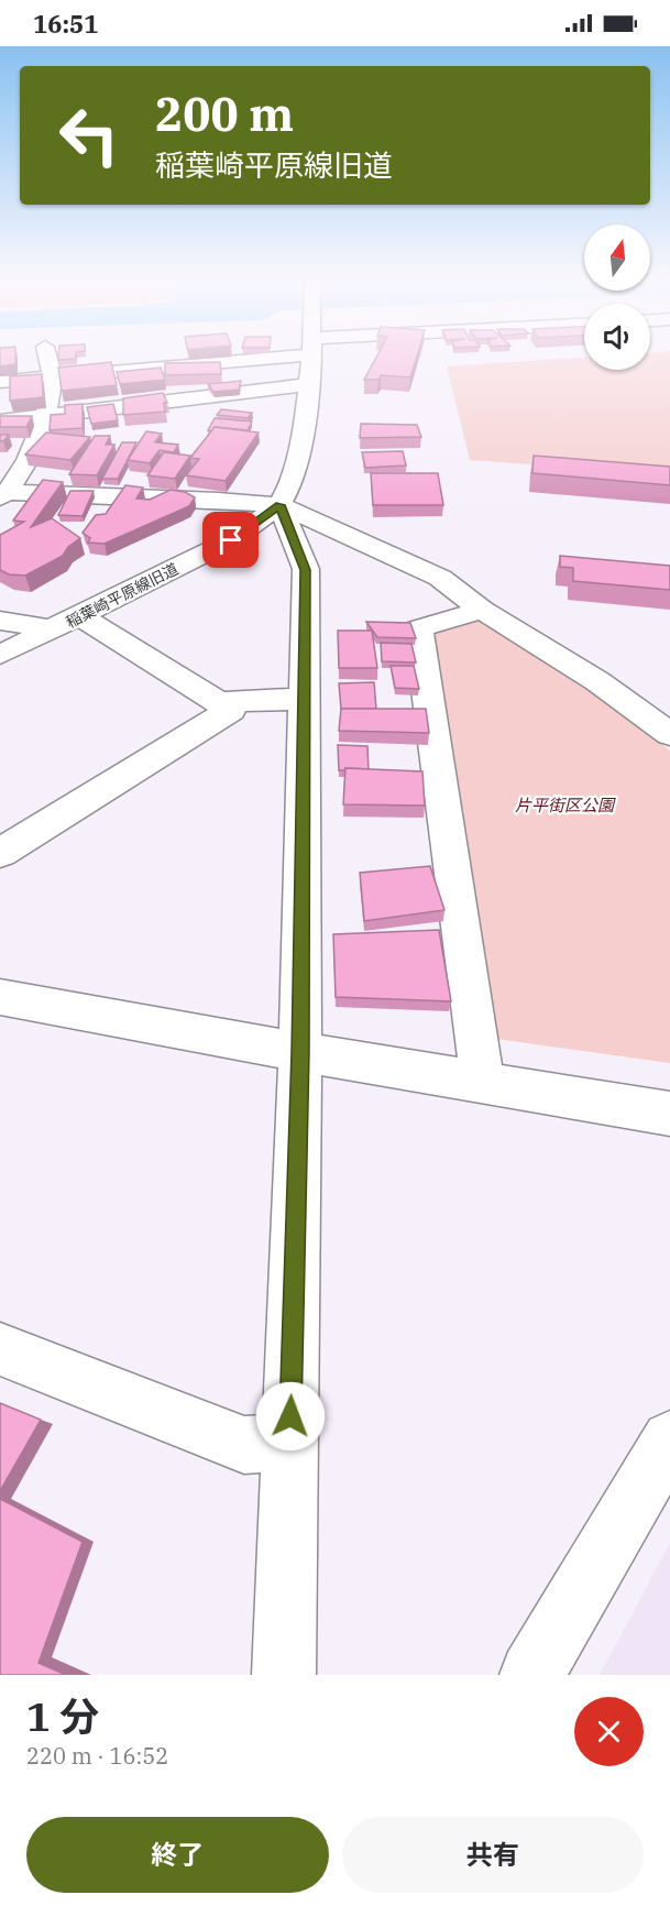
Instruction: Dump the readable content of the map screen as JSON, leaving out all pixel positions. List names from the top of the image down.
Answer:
{
  "streets": {
    "street": ["稲葉崎平原線旧道"]
  },
  "parks": ["片平街区公園"],
  "north": "top",
  "page": {
    "status": "16:51",
    "turn": ["200 m", "稲葉崎平原線旧道"],
    "heading": ["1 分", "220 m · 16:52"],
    "buttons": ["終了", "共有"]
  }
}
